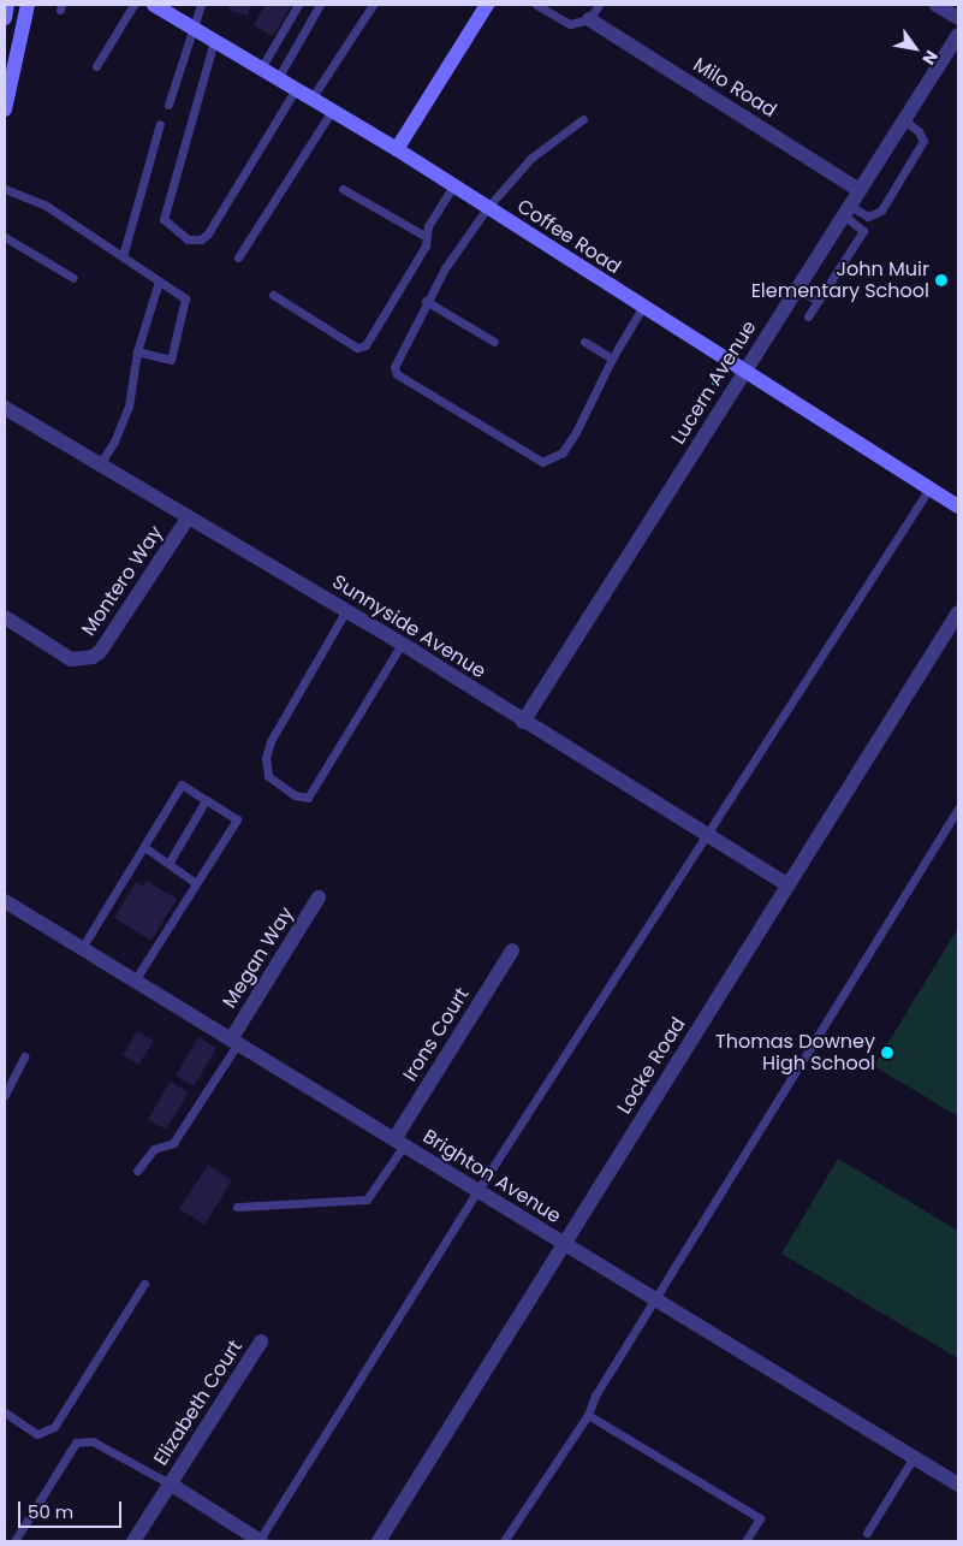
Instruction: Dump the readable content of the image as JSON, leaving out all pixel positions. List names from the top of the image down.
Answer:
{
  "streets": {
    "main road": ["Coffee Road"],
    "street": [
      "Milo Road",
      "Lucern Avenue",
      "Montero Way",
      "Sunnyside Avenue",
      "Megan Way",
      "Irons Court",
      "Locke Road",
      "Brighton Avenue",
      "Elizabeth Court"
    ]
  },
  "crossings": [
    ["Milo Road", "Lucern Avenue"],
    ["Coffee Road", "Lucern Avenue"],
    ["Lucern Avenue", "Sunnyside Avenue"],
    ["Montero Way", "Sunnyside Avenue"],
    ["Sunnyside Avenue", "Locke Road"],
    ["Megan Way", "Brighton Avenue"],
    ["Irons Court", "Brighton Avenue"],
    ["Locke Road", "Brighton Avenue"]
  ],
  "places": ["John Muir Elementary School", "Thomas Downey High School"],
  "scale_bar": "50 m",
  "north": "bottom right"
}
